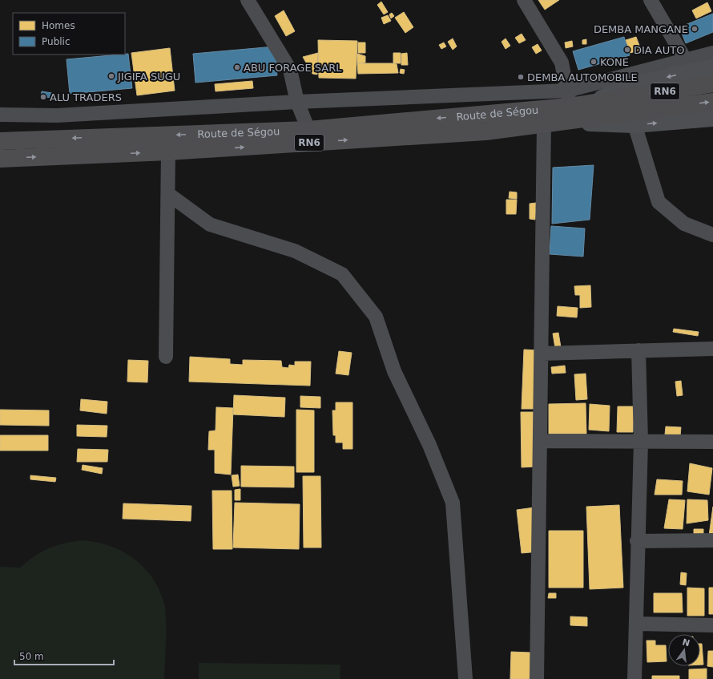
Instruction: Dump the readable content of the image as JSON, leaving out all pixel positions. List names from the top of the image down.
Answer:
{
  "streets": {
    "highway": ["RN6", "Route de Ségou"]
  },
  "places": [
    "DEMBA MANGANE",
    "DIA AUTO",
    "KONE",
    "ABU FORAGE SARL",
    "JIGIFA SUGU",
    "DEMBA AUTOMOBILE",
    "ALU TRADERS"
  ],
  "legend": ["Homes", "Public"],
  "scale_bar": "50 m",
  "north": "top"
}
